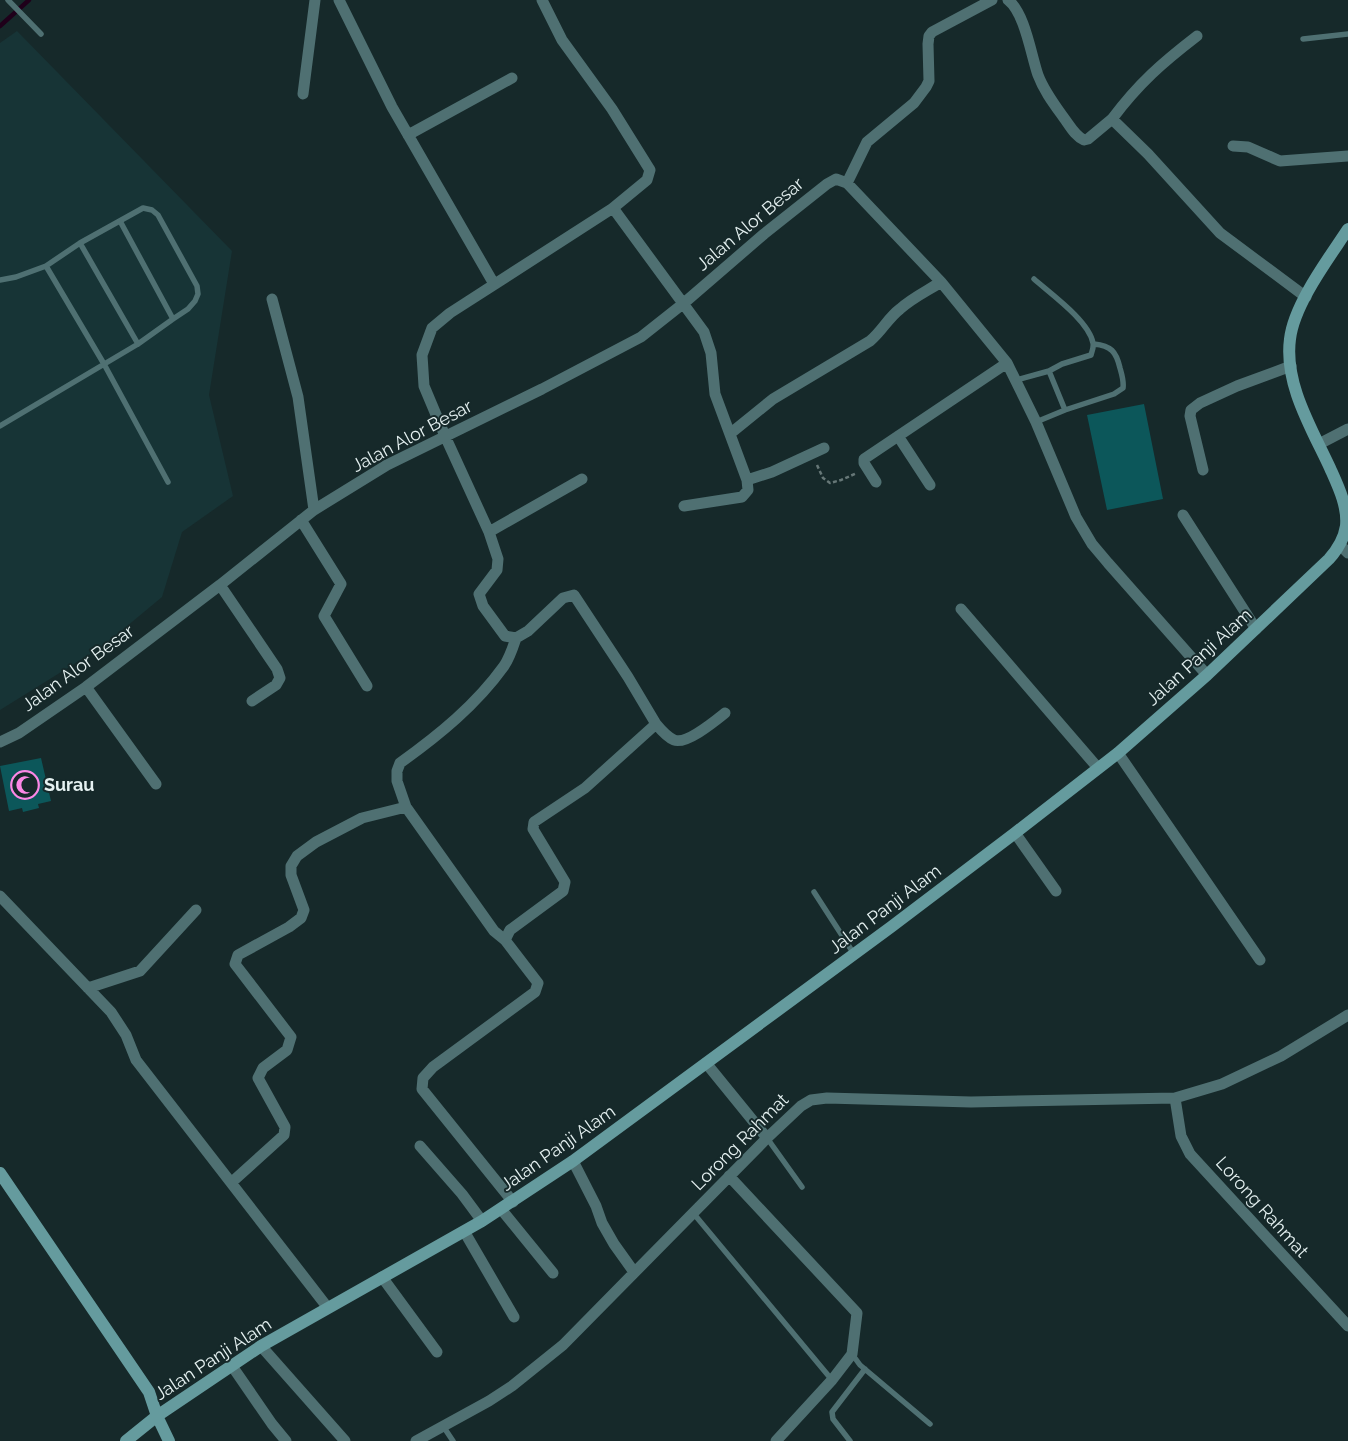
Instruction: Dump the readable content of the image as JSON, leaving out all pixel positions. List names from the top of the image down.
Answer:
{
  "streets": {
    "main road": ["Jalan Panji Alam"],
    "street": ["Jalan Alor Besar", "Lorong Rahmat"]
  },
  "places": {
    "mosque": ["Surau"]
  }
}
